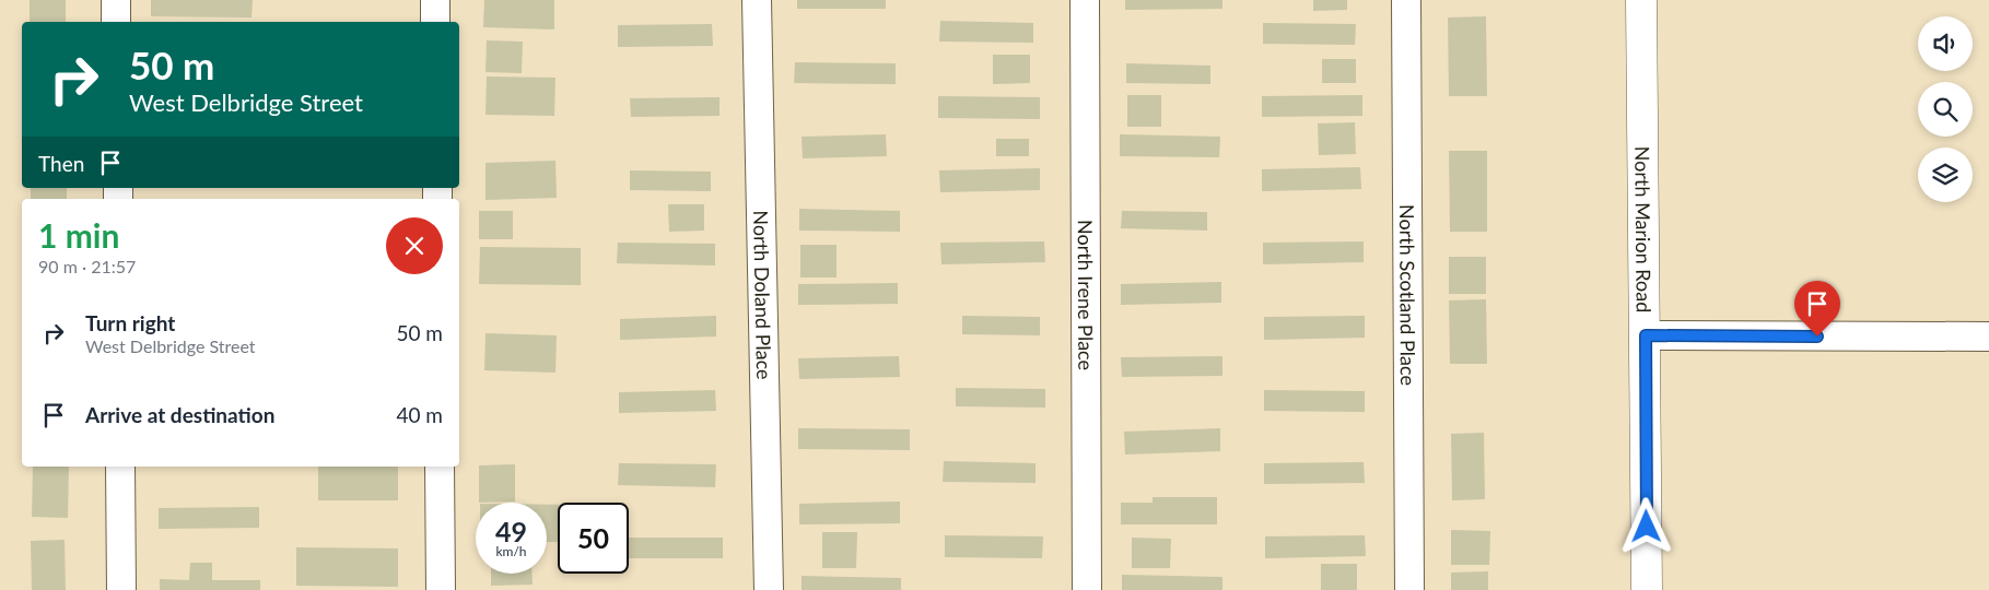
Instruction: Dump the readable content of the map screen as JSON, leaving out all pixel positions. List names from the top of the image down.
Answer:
{
  "streets": {
    "main road": ["North Marion Road"],
    "street": ["North Doland Place", "North Irene Place", "North Scotland Place"]
  },
  "page": {
    "turn": ["50 m", "West Delbridge Street"],
    "then": "Then",
    "heading": ["1 min", "90 m · 21:57"],
    "list": [
      {
        "name": "Turn right",
        "note": "West Delbridge Street",
        "value": "50 m"
      },
      {
        "name": "Arrive at destination",
        "value": "40 m"
      }
    ],
    "speed": "49 km/h",
    "limit": "50"
  }
}
